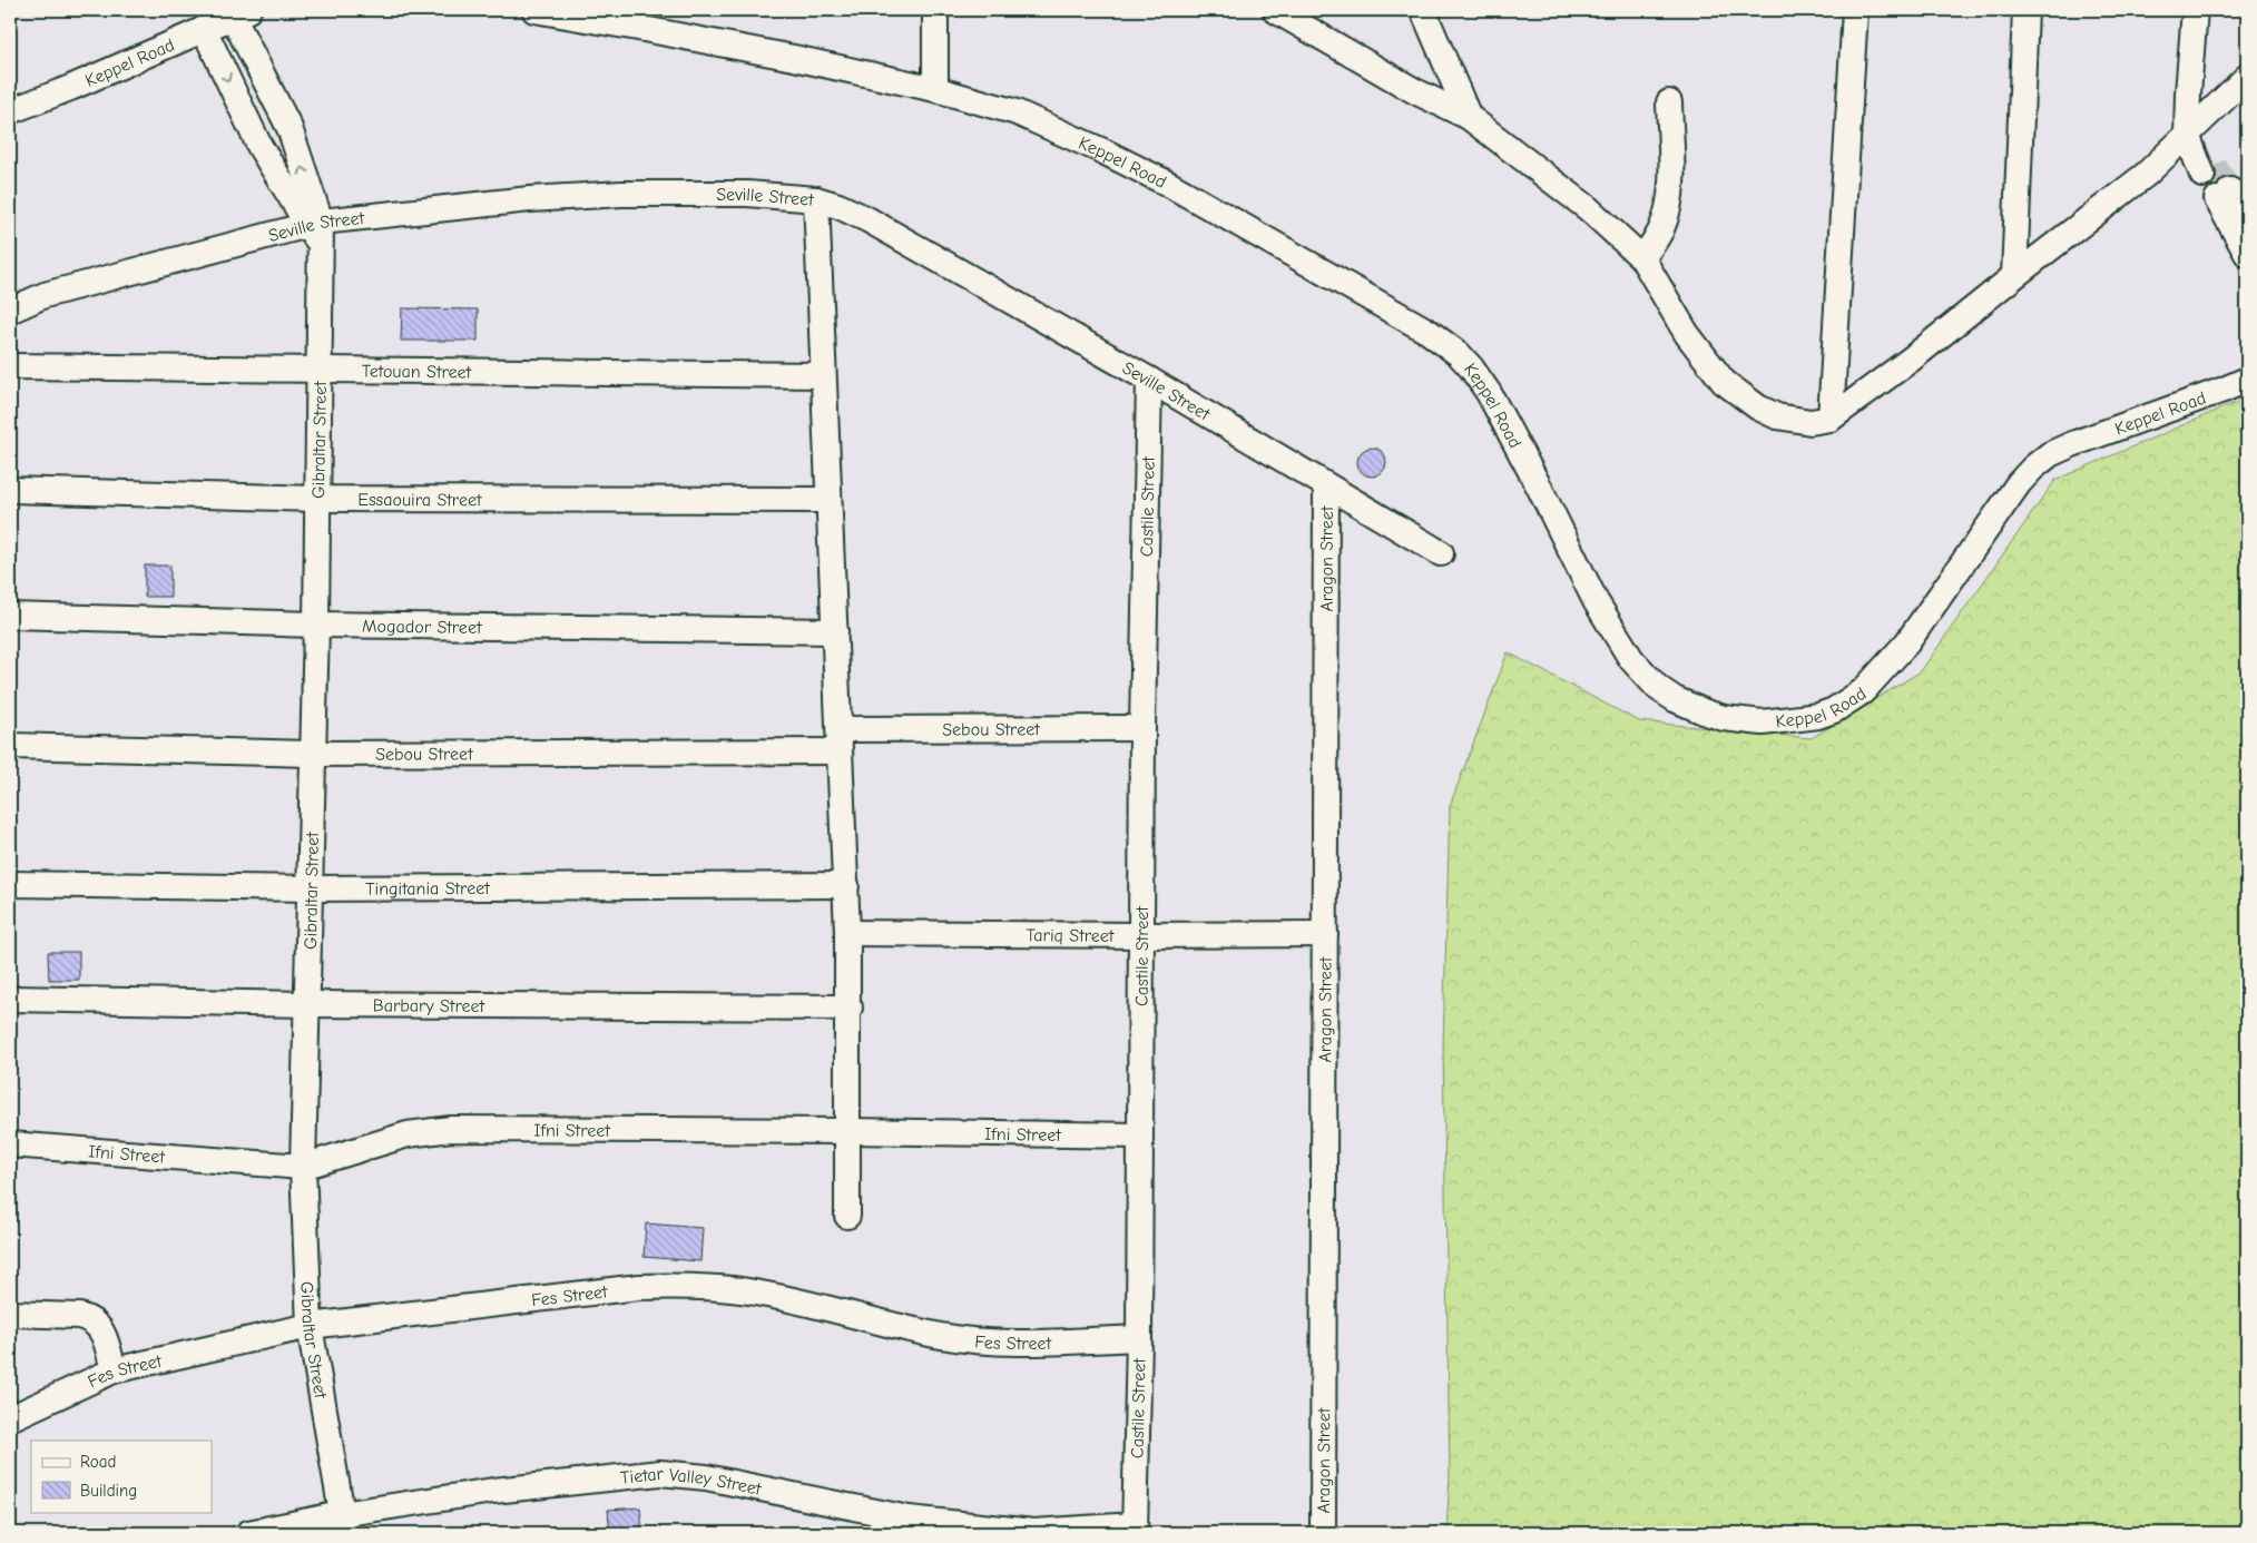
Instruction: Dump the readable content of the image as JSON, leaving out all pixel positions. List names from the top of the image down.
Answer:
{
  "streets": {
    "street": [
      "Keppel Road",
      "Seville Street",
      "Tetouan Street",
      "Gibraltar Street",
      "Essaouira Street",
      "Castile Street",
      "Aragon Street",
      "Mogador Street",
      "Sebou Street",
      "Tingitania Street",
      "Tariq Street",
      "Barbary Street",
      "Ifni Street",
      "Fes Street",
      "Tietar Valley Street"
    ]
  },
  "crossings": [
    ["Seville Street", "Gibraltar Street"],
    ["Seville Street", "Castile Street"],
    ["Seville Street", "Aragon Street"],
    ["Tetouan Street", "Gibraltar Street"],
    ["Gibraltar Street", "Essaouira Street"],
    ["Gibraltar Street", "Mogador Street"],
    ["Gibraltar Street", "Sebou Street"],
    ["Gibraltar Street", "Tingitania Street"],
    ["Gibraltar Street", "Barbary Street"],
    ["Gibraltar Street", "Ifni Street"],
    ["Gibraltar Street", "Fes Street"],
    ["Gibraltar Street", "Tietar Valley Street"],
    ["Castile Street", "Sebou Street"],
    ["Castile Street", "Tariq Street"],
    ["Castile Street", "Ifni Street"],
    ["Castile Street", "Fes Street"],
    ["Castile Street", "Tietar Valley Street"],
    ["Aragon Street", "Tariq Street"]
  ],
  "legend": ["Road", "Building"]
}
